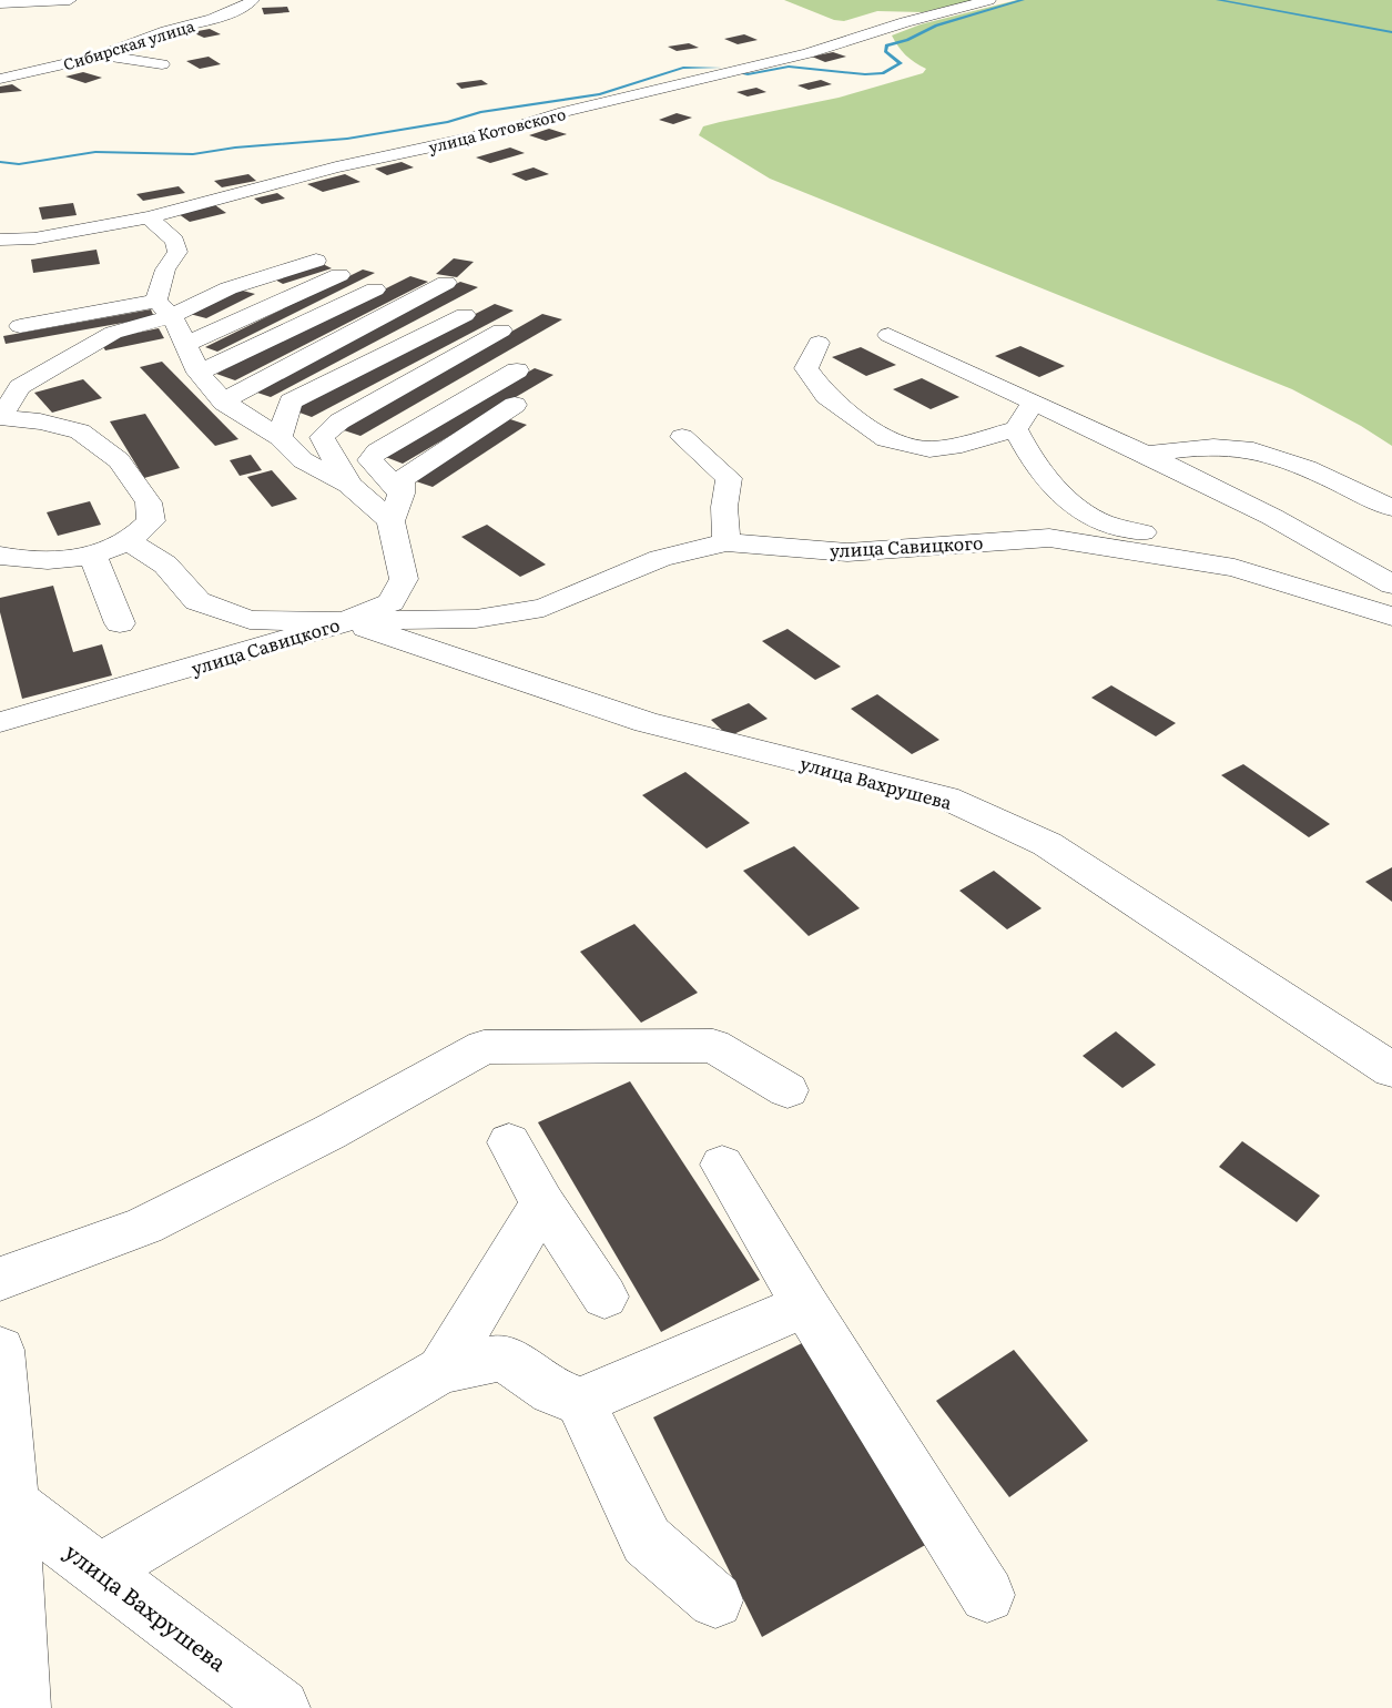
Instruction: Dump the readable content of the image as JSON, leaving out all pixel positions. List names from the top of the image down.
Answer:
{
  "streets": {
    "street": [
      "Сибирская улица",
      "улица Котовского",
      "улица Савицкого",
      "улица Вахрушева"
    ]
  },
  "crossings": [
    ["улица Савицкого", "улица Вахрушева"]
  ]
}
